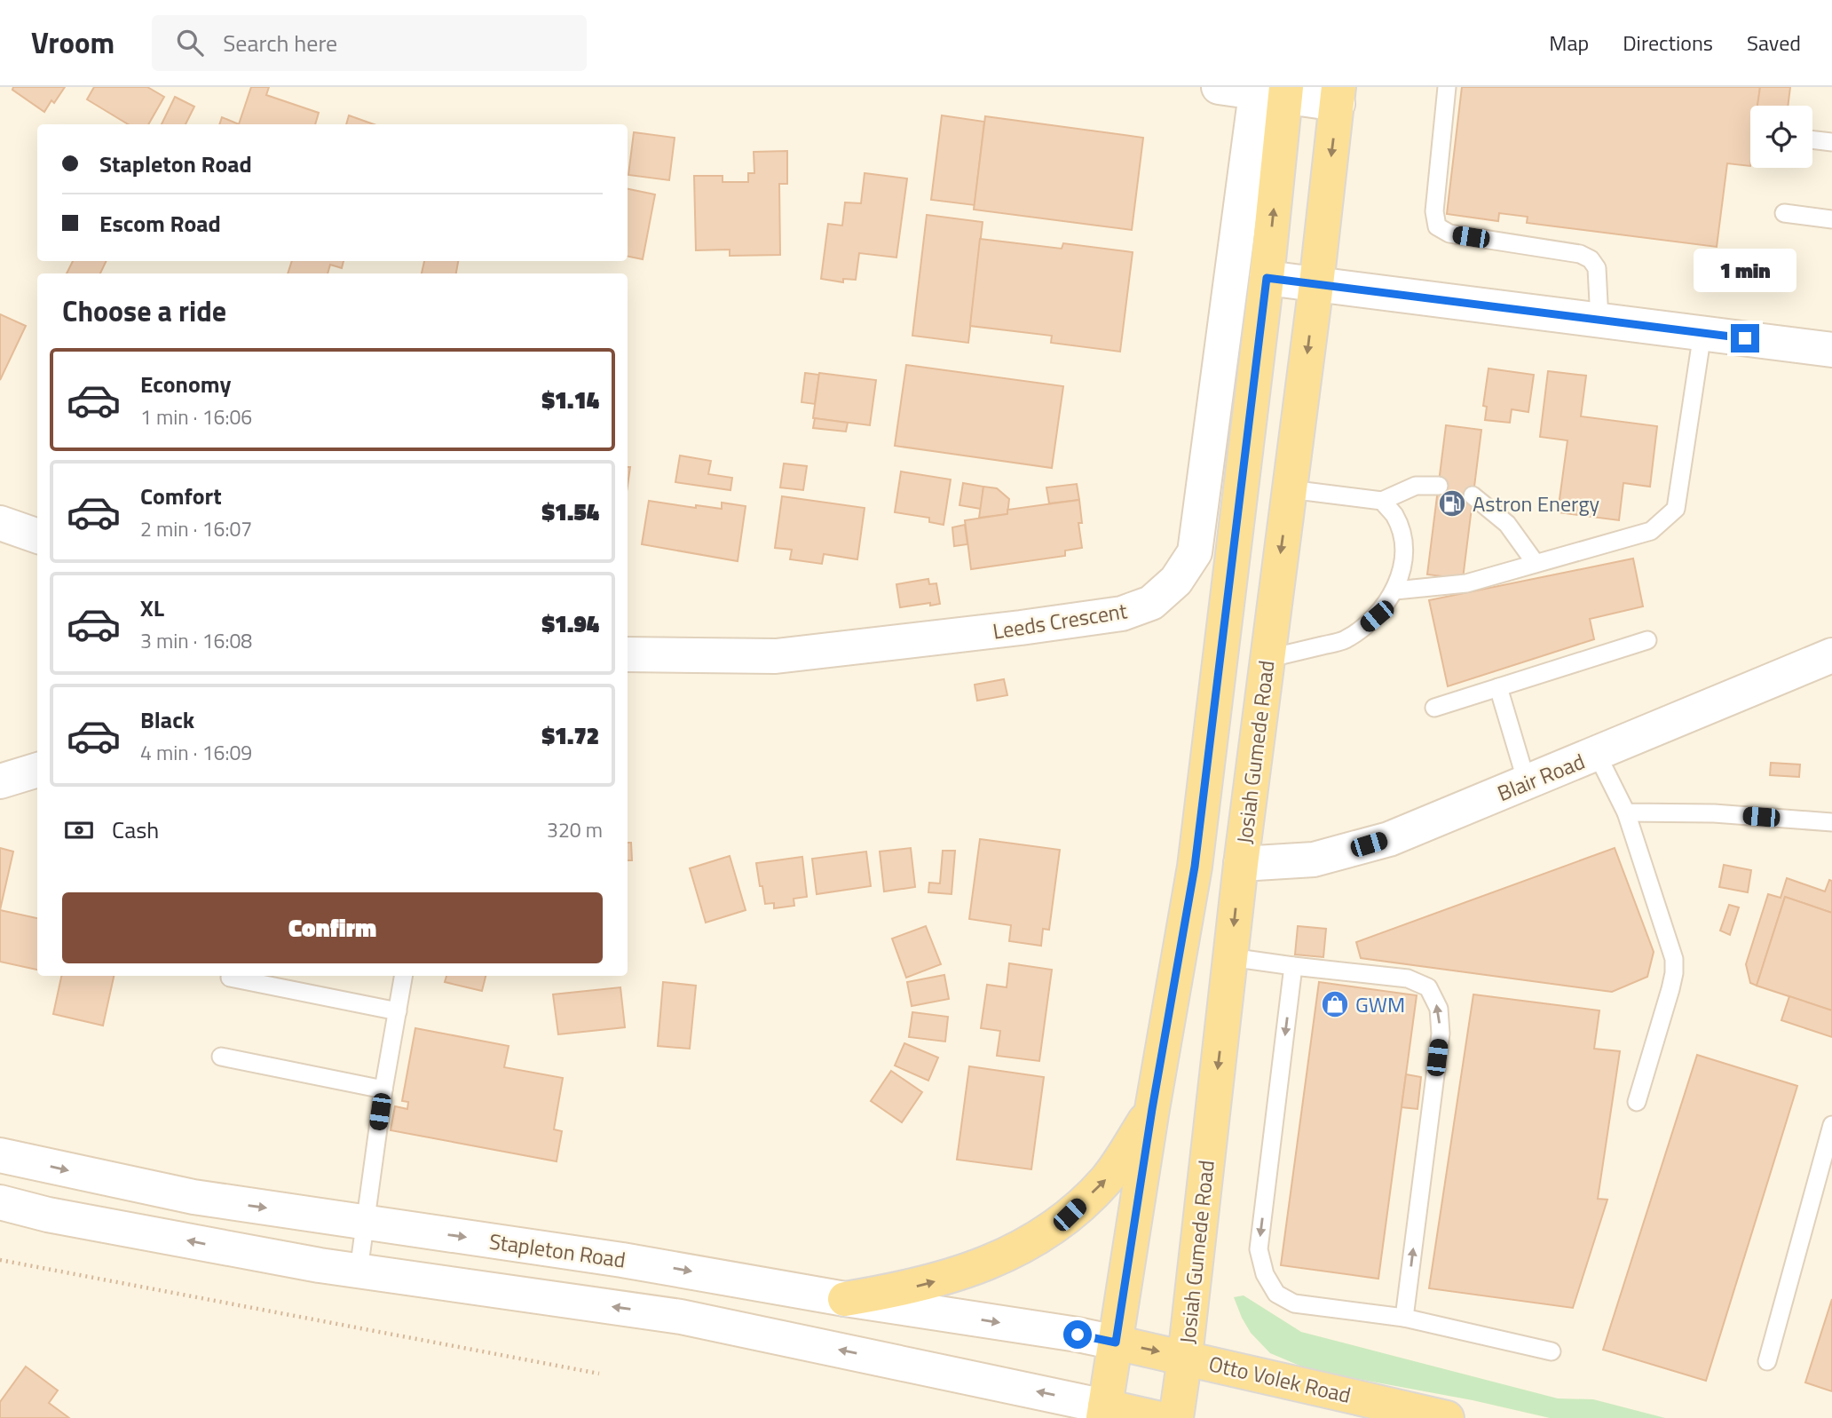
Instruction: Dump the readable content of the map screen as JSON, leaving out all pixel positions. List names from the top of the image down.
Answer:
{
  "streets": {
    "main road": ["Josiah Gumede Road", "Otto Volek Road"],
    "street": ["Leeds Crescent", "Blair Road", "Stapleton Road"]
  },
  "crossings": [
    ["Josiah Gumede Road", "Blair Road"],
    ["Josiah Gumede Road", "Otto Volek Road"],
    ["Stapleton Road", "Otto Volek Road"]
  ],
  "places": {
    "fuel station": ["Astron Energy"],
    "shop": ["GWM"]
  },
  "page": {
    "header": "Vroom",
    "search": "Search here",
    "nav": ["Map", "Directions", "Saved"],
    "banner": ["Stapleton Road", "Escom Road"],
    "bubble": "1 min",
    "heading": "Choose a ride",
    "list": [
      {
        "name": "Economy",
        "note": "1 min · 16:06",
        "value": "$1.14"
      },
      {
        "name": "Comfort",
        "note": "2 min · 16:07",
        "value": "$1.54"
      },
      {
        "name": "XL",
        "note": "3 min · 16:08",
        "value": "$1.94"
      },
      {
        "name": "Black",
        "note": "4 min · 16:09",
        "value": "$1.72"
      }
    ],
    "pay": ["Cash", "320 m"],
    "buttons": "Confirm"
  }
}
